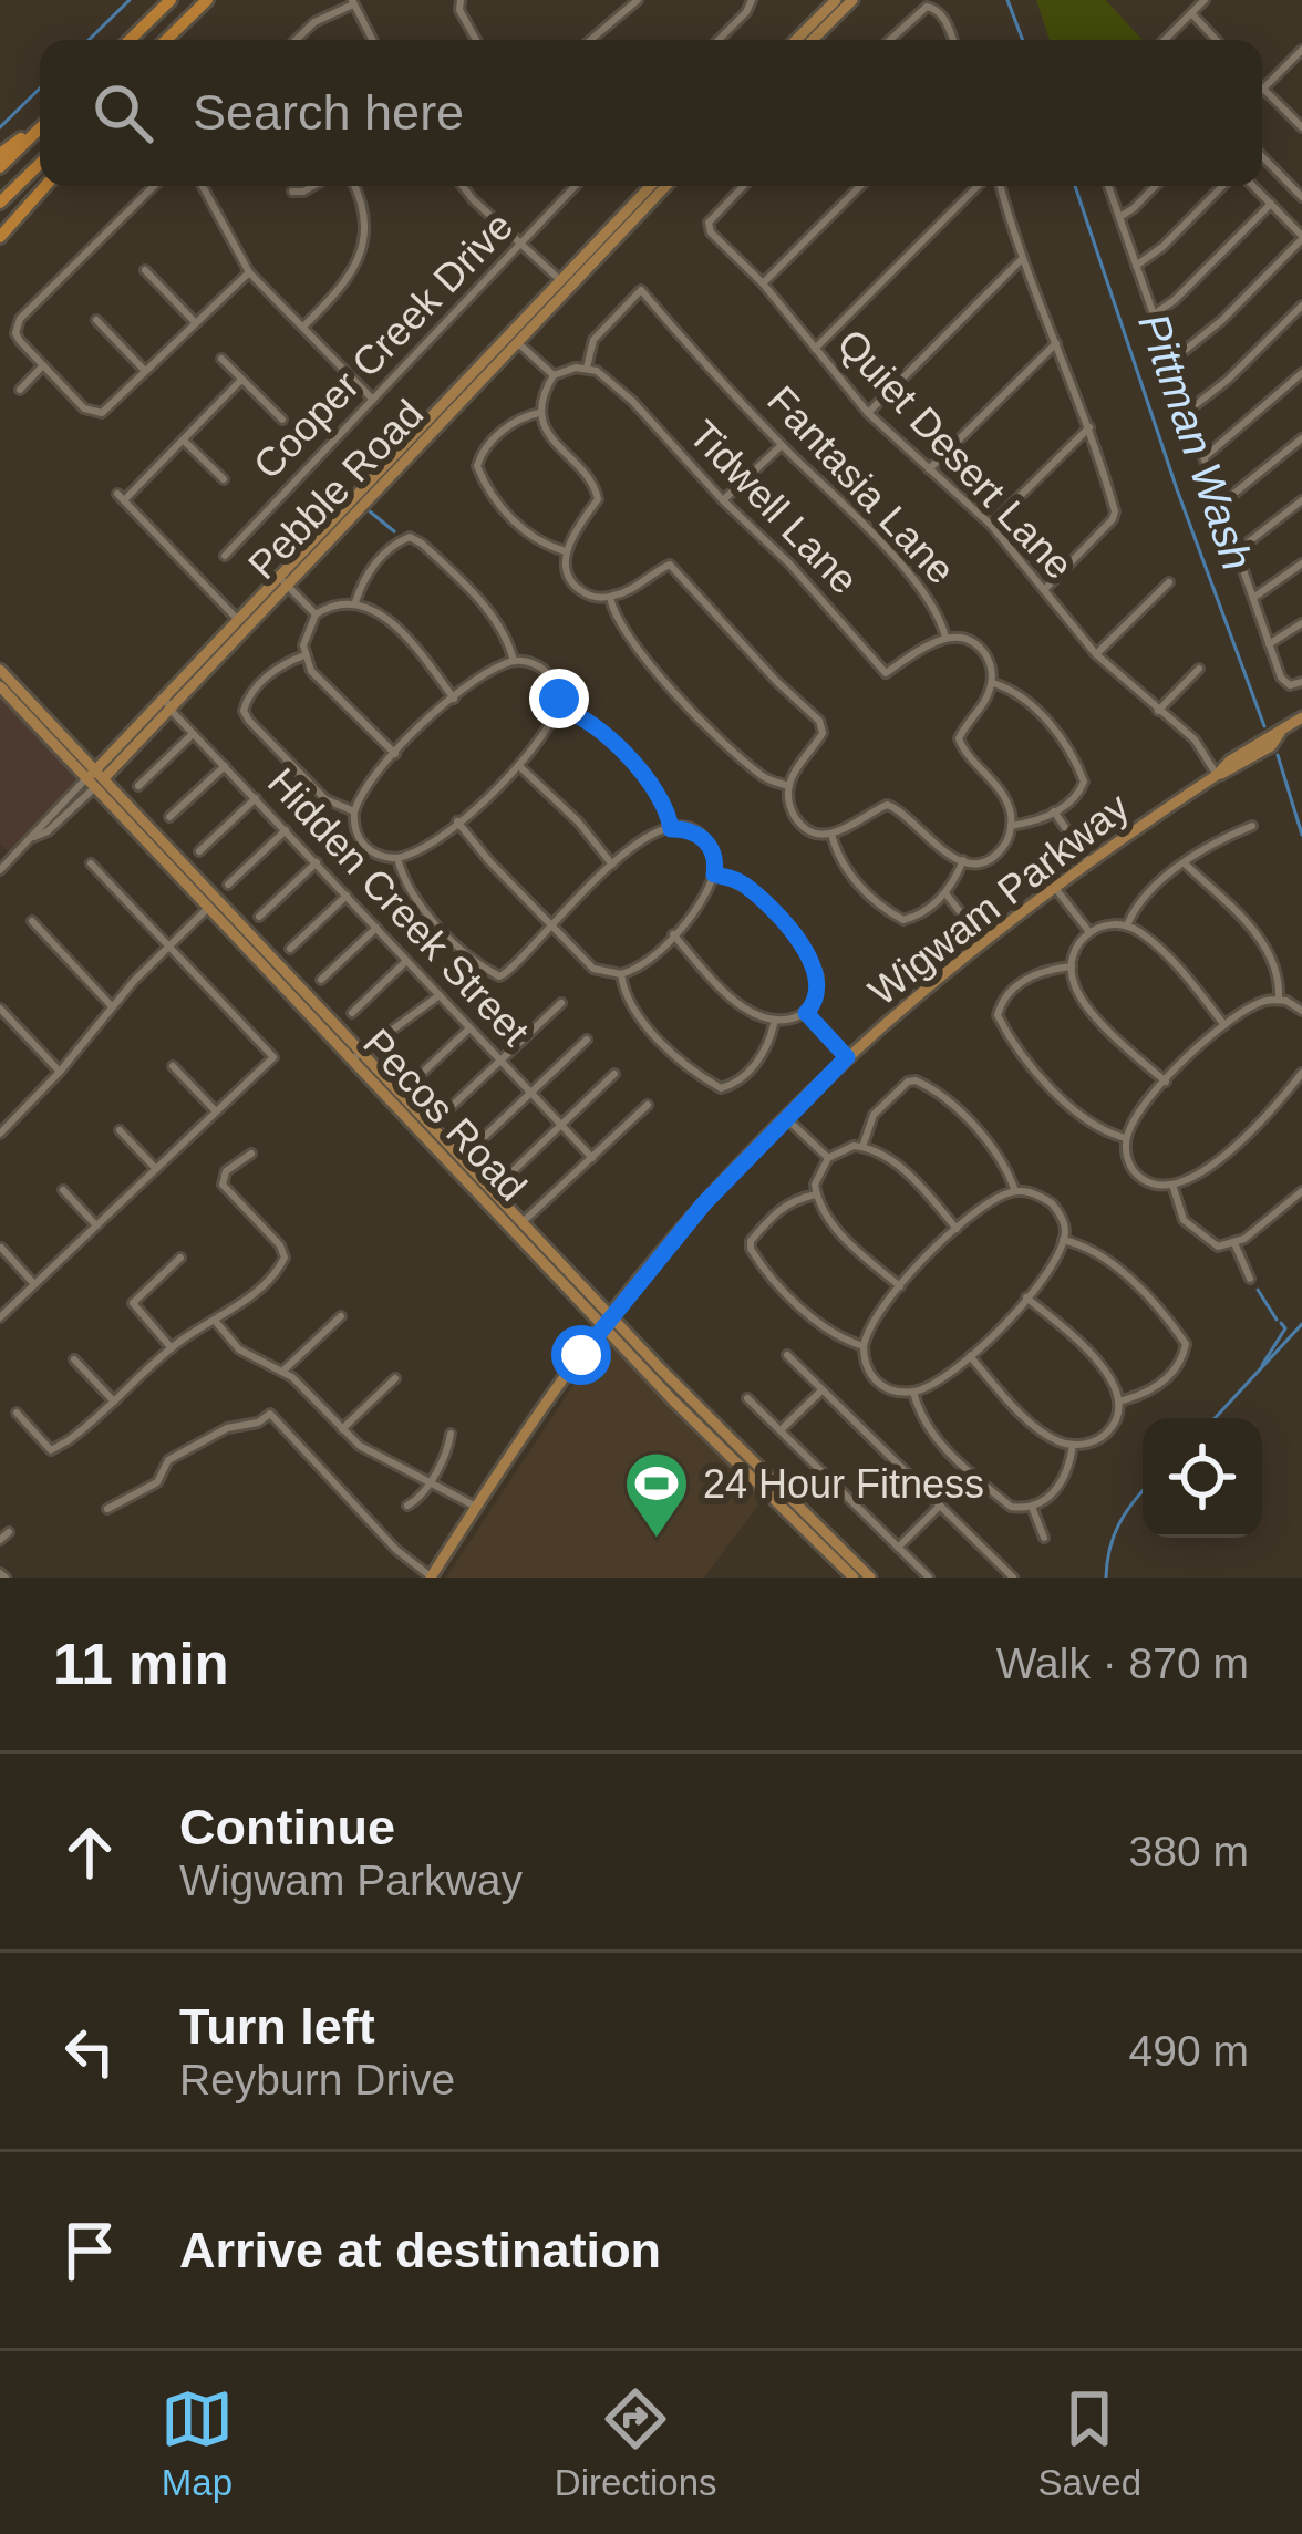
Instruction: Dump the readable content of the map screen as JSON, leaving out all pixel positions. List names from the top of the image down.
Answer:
{
  "streets": {
    "main road": ["Pebble Road", "Wigwam Parkway", "Pecos Road"],
    "street": [
      "Cooper Creek Drive",
      "Quiet Desert Lane",
      "Fantasia Lane",
      "Tidwell Lane",
      "Hidden Creek Street"
    ]
  },
  "crossings": [
    ["Quiet Desert Lane", "Wigwam Parkway"],
    ["Fantasia Lane", "Tidwell Lane"],
    ["Pebble Road", "Hidden Creek Street"],
    ["Pebble Road", "Pecos Road"],
    ["Wigwam Parkway", "Pecos Road"]
  ],
  "water": ["Pittman Wash"],
  "places": {
    "sports": ["24 Hour Fitness"]
  },
  "page": {
    "search": "Search here",
    "heading": ["11 min", "Walk · 870 m"],
    "list": [
      ["Continue", "Wigwam Parkway", "380 m"],
      ["Turn left", "Reyburn Drive", "490 m"],
      "Arrive at destination"
    ],
    "nav": ["Map", "Directions", "Saved"]
  }
}
